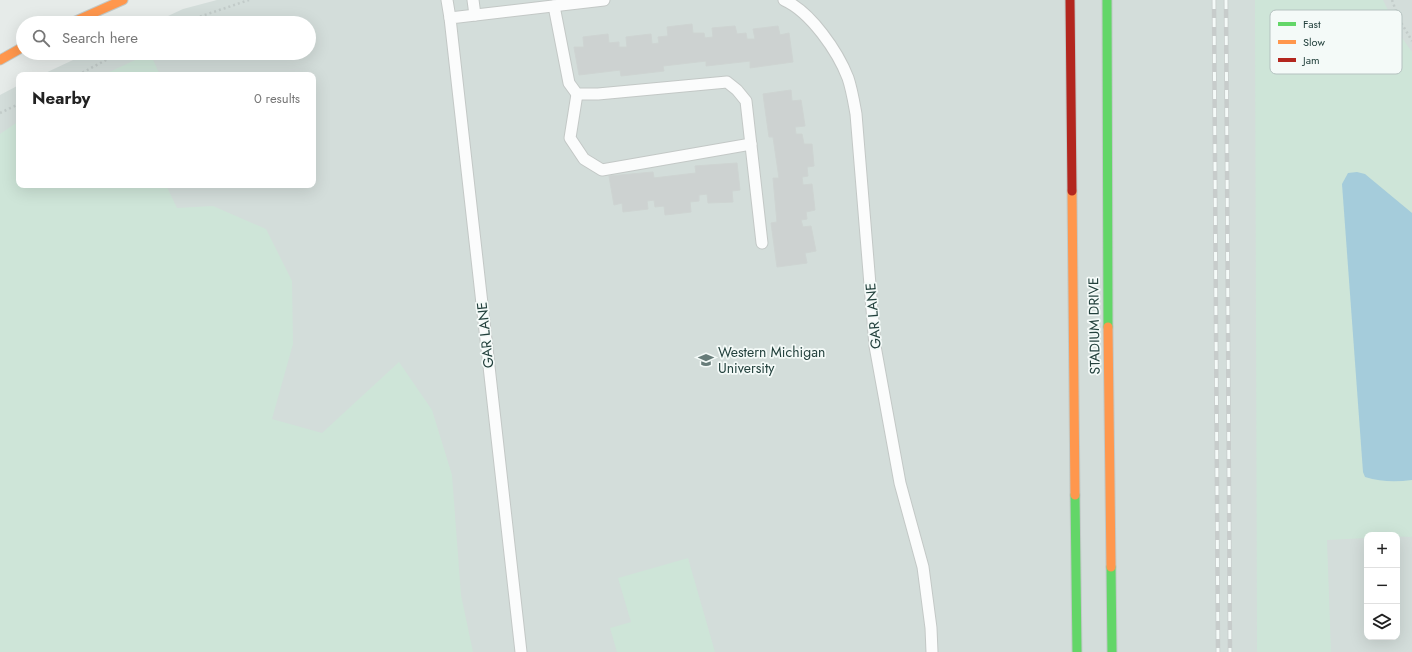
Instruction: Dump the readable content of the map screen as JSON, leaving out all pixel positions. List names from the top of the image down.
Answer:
{
  "streets": {
    "main road": ["STADIUM DRIVE"],
    "lane": ["GAR LANE"]
  },
  "places": {
    "school or university": ["Western Michigan University"]
  },
  "legend": ["Fast", "Slow", "Jam"],
  "page": {
    "search": "Search here",
    "heading": ["Nearby", "0 results"],
    "map_buttons": ["+", "−"]
  }
}
